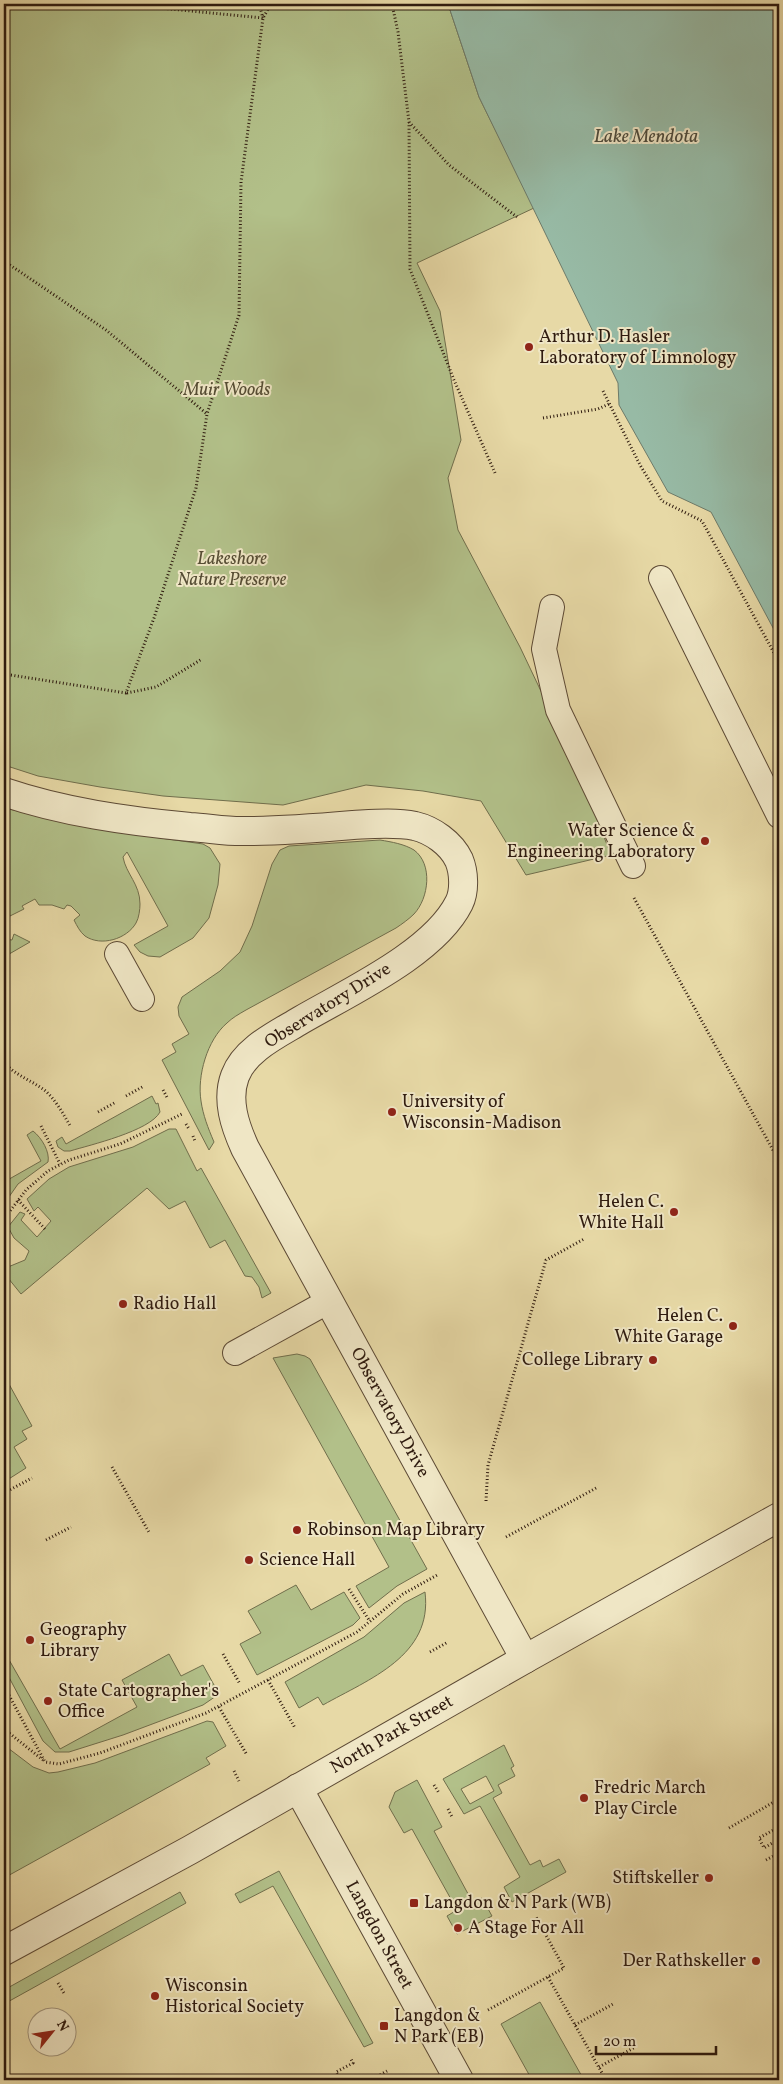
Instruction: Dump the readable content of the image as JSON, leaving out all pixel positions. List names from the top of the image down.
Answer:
{
  "streets": {
    "street": ["Observatory Drive", "North Park Street", "Langdon Street"]
  },
  "crossings": [
    ["Observatory Drive", "North Park Street"],
    ["North Park Street", "Langdon Street"]
  ],
  "water": ["Lake Mendota"],
  "parks": ["Muir Woods", "Lakeshore Nature Preserve"],
  "places": {
    "other": [
      "Arthur D. Hasler Laboratory of Limnology",
      "Water Science & Engineering Laboratory",
      "University of Wisconsin-Madison",
      "Helen C. White Hall",
      "Radio Hall",
      "Helen C. White Garage",
      "College Library",
      "Robinson Map Library",
      "Science Hall",
      "Geography Library",
      "State Cartographer's Office",
      "Fredric March Play Circle",
      "Stiftskeller",
      "A Stage For All",
      "Der Rathskeller",
      "Wisconsin Historical Society"
    ],
    "transit": ["Langdon & N Park (WB)", "Langdon & N Park (EB)"]
  },
  "scale_bar": "20 m",
  "north": "top right"
}
